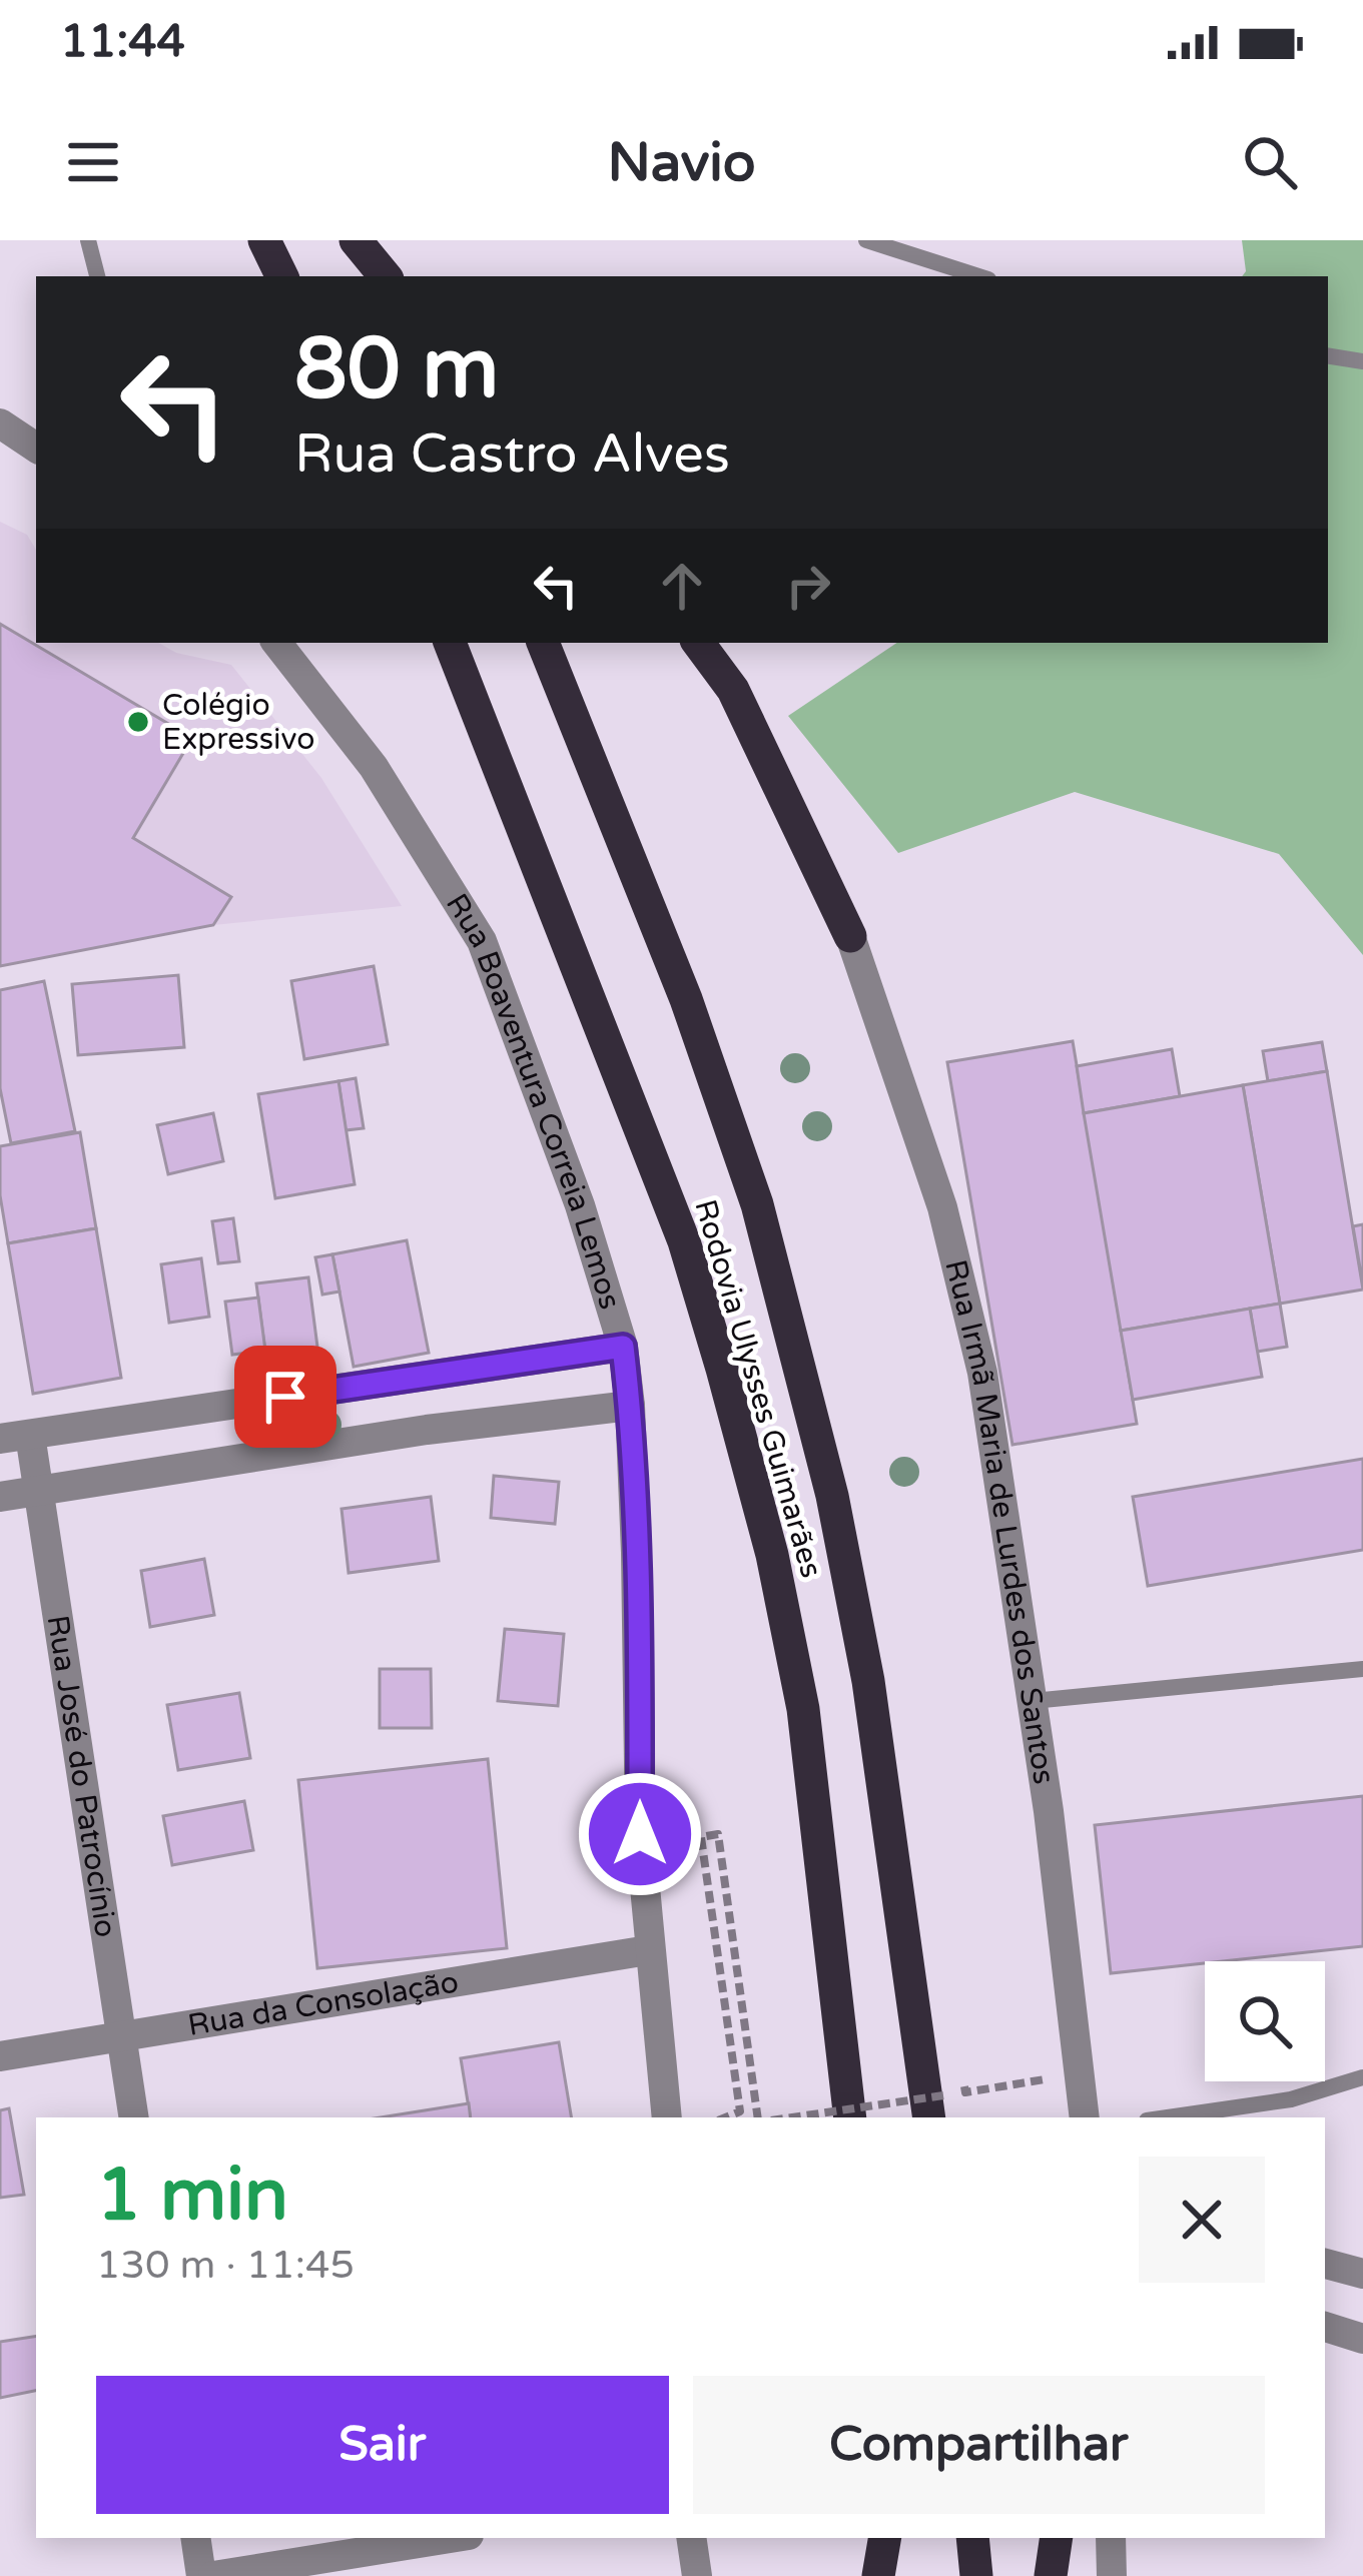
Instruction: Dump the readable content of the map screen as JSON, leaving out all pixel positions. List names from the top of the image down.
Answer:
{
  "streets": {
    "highway": ["Rodovia Ulysses Guimarães"],
    "street": [
      "Rua Boaventura Correia Lemos",
      "Rua Irmã Maria de Lurdes dos Santos",
      "Rua José do Patrocínio",
      "Rua da Consolação"
    ]
  },
  "crossings": [
    ["Rua Boaventura Correia Lemos", "Rua da Consolação"],
    ["Rua José do Patrocínio", "Rua da Consolação"]
  ],
  "places": ["Colégio Expressivo"],
  "page": {
    "status": "11:44",
    "header": "Navio",
    "turn": ["80 m", "Rua Castro Alves"],
    "heading": ["1 min", "130 m · 11:45"],
    "buttons": ["Sair", "Compartilhar"]
  }
}
